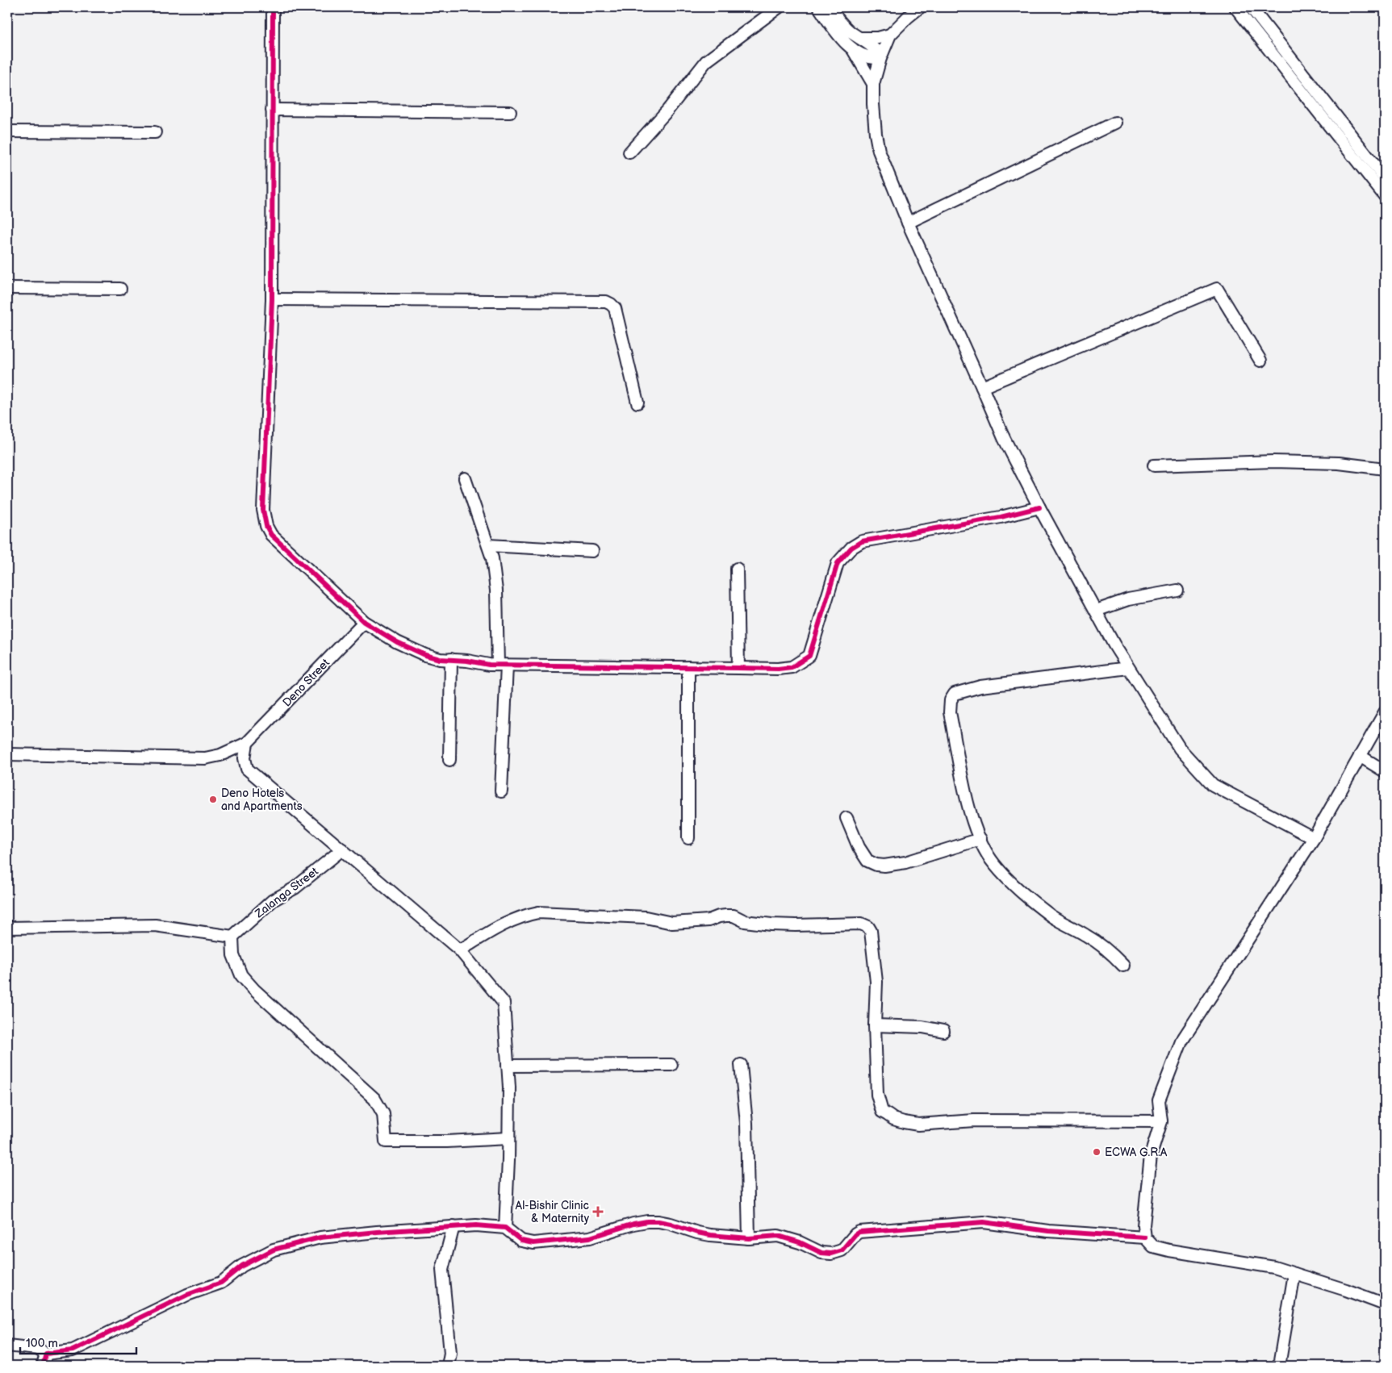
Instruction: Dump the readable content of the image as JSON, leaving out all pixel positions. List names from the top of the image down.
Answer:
{
  "streets": {
    "street": ["Deno Street", "Zalanga Street"]
  },
  "places": {
    "other": ["Deno Hotels and Apartments", "ECWA G.R.A"],
    "health": ["Al-Bishir Clinic & Maternity"]
  },
  "scale_bar": "100 m"
}
